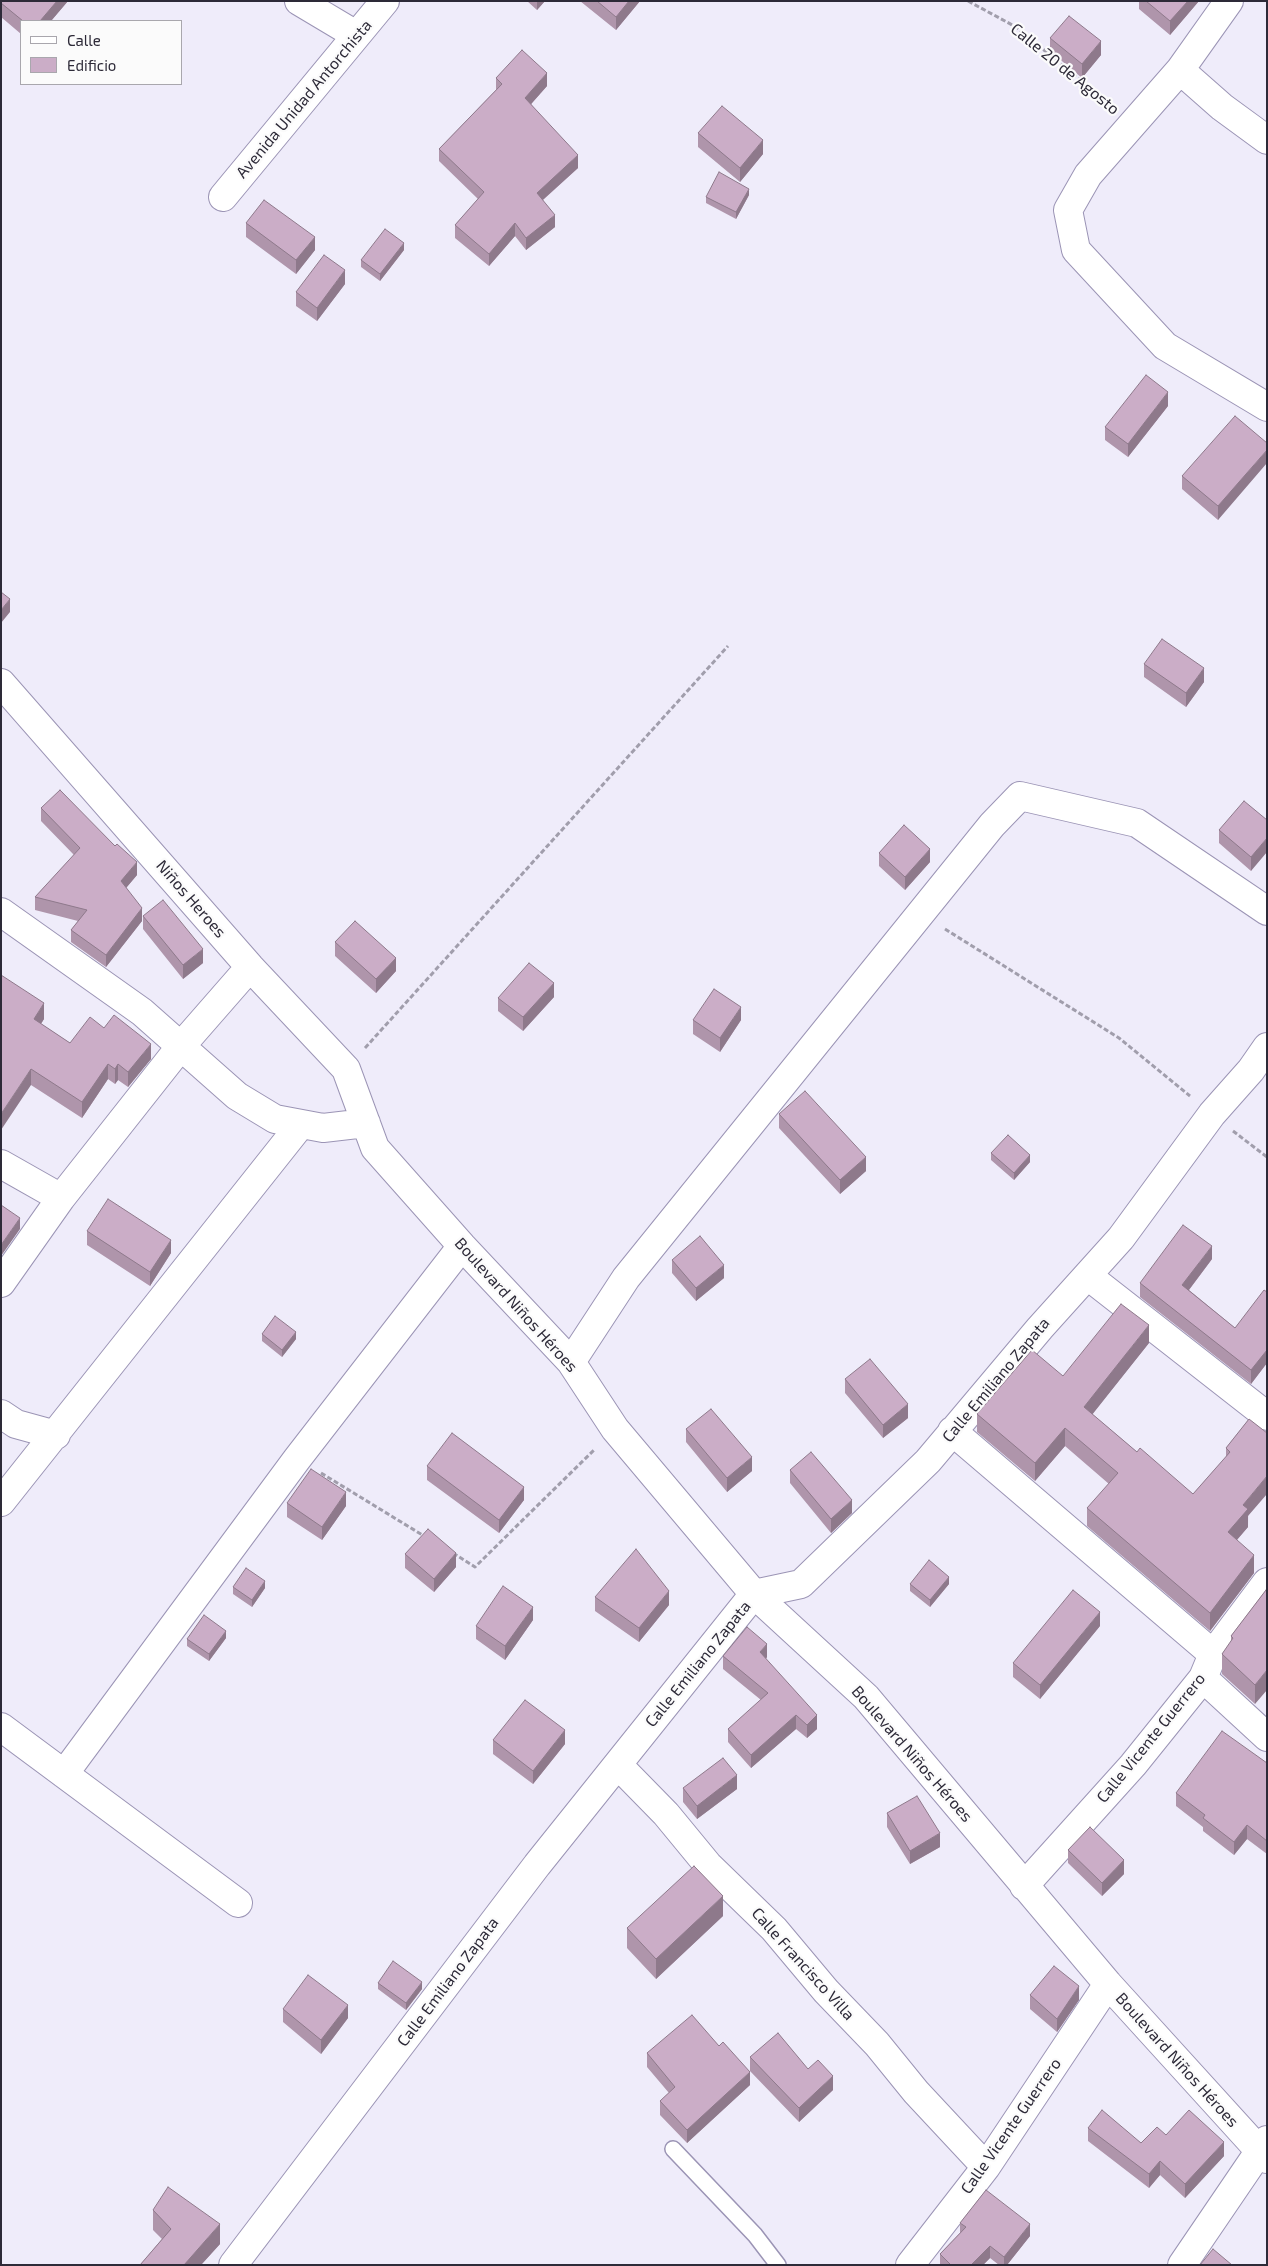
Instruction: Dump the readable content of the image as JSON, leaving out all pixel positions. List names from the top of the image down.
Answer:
{
  "streets": {
    "street": [
      "Avenida Unidad Antorchista",
      "Niños Heroes",
      "Boulevard Niños Héroes",
      "Calle Emiliano Zapata",
      "Calle Vicente Guerrero",
      "Calle Francisco Villa"
    ],
    "path": ["Calle 20 de Agosto"]
  },
  "crossings": [
    ["Niños Heroes", "Boulevard Niños Héroes"],
    ["Boulevard Niños Héroes", "Calle Emiliano Zapata"],
    ["Boulevard Niños Héroes", "Calle Vicente Guerrero"],
    ["Calle Emiliano Zapata", "Calle Francisco Villa"],
    ["Calle Vicente Guerrero", "Calle Francisco Villa"]
  ],
  "legend": ["Calle", "Edificio"]
}
